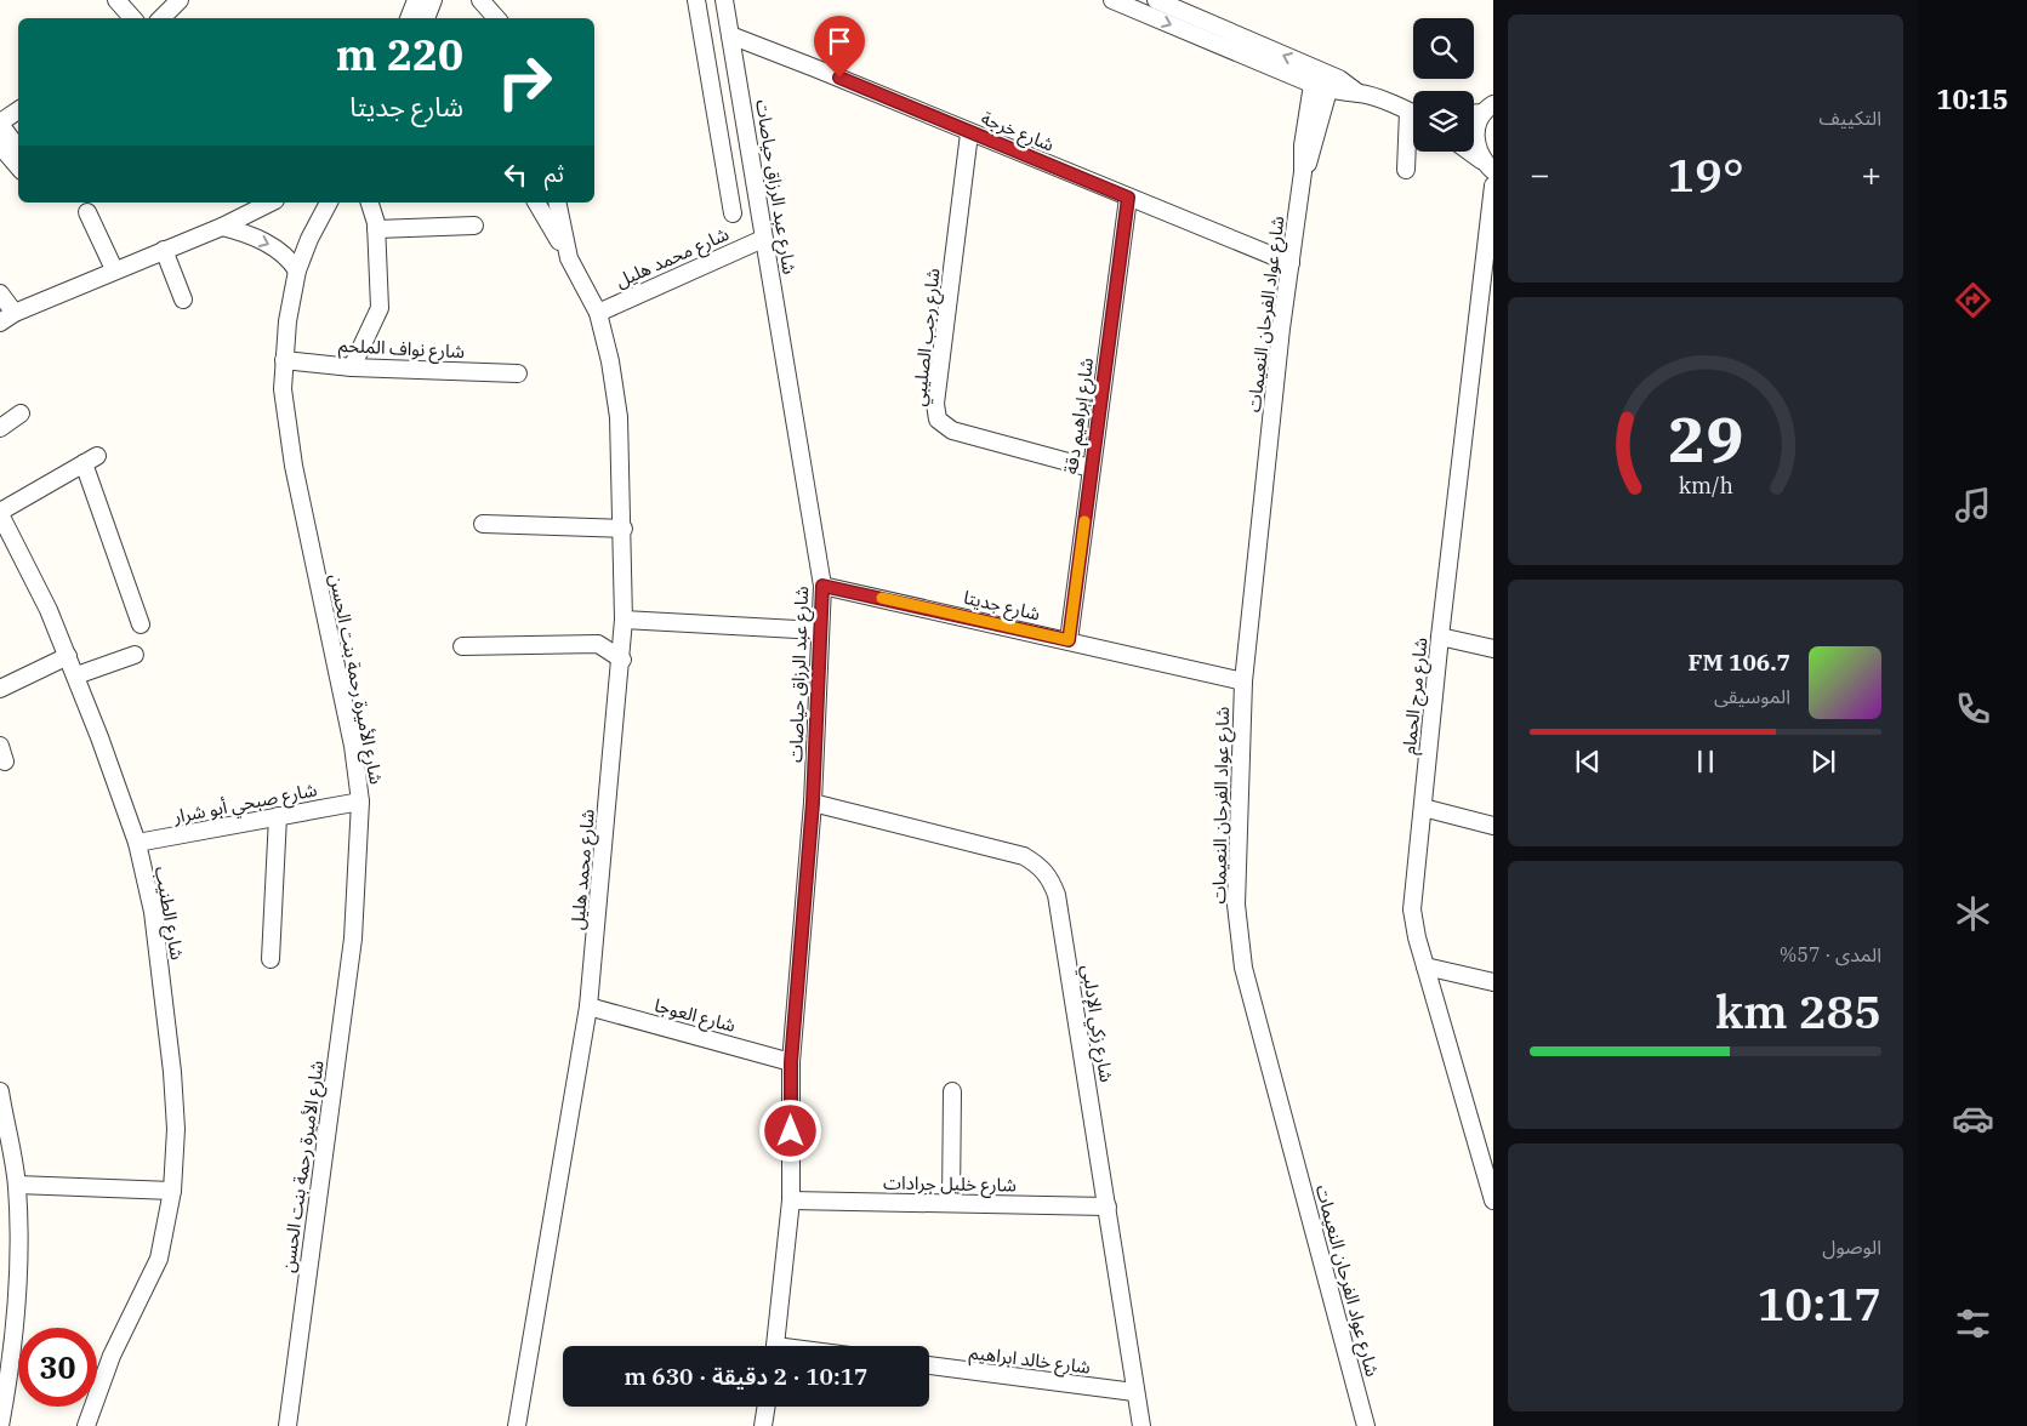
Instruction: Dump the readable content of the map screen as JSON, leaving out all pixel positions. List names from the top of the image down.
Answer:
{
  "streets": {
    "street": [
      "شارع خرجة",
      "شارع عبد الرزاق حياصات",
      "شارع محمد هليل",
      "شارع عواد الفرحان النعيمات",
      "شارع رجب الصليبي",
      "شارع نواف الملحم",
      "شارع إبراهيم دقة",
      "شارع جديتا",
      "شارع الأميرة رحمة بنت الحسن",
      "شارع مرج الحمام",
      "شارع صبحي أبو شرار",
      "شارع الطنيب",
      "شارع العوجا",
      "شارع زكي الإدلبي",
      "شارع خليل جرادات",
      "شارع خالد ابراهيم"
    ]
  },
  "crossings": [
    ["شارع خرجة", "شارع عبد الرزاق حياصات"],
    ["شارع خرجة", "شارع عواد الفرحان النعيمات"],
    ["شارع خرجة", "شارع رجب الصليبي"],
    ["شارع خرجة", "شارع إبراهيم دقة"],
    ["شارع عبد الرزاق حياصات", "شارع محمد هليل"],
    ["شارع عبد الرزاق حياصات", "شارع جديتا"],
    ["شارع عبد الرزاق حياصات", "شارع العوجا"],
    ["شارع عبد الرزاق حياصات", "شارع زكي الإدلبي"],
    ["شارع عبد الرزاق حياصات", "شارع خليل جرادات"],
    ["شارع محمد هليل", "شارع العوجا"],
    ["شارع عواد الفرحان النعيمات", "شارع جديتا"],
    ["شارع رجب الصليبي", "شارع إبراهيم دقة"],
    ["شارع نواف الملحم", "شارع الأميرة رحمة بنت الحسن"],
    ["شارع إبراهيم دقة", "شارع جديتا"],
    ["شارع الأميرة رحمة بنت الحسن", "شارع صبحي أبو شرار"],
    ["شارع صبحي أبو شرار", "شارع الطنيب"],
    ["شارع زكي الإدلبي", "شارع خليل جرادات"],
    ["شارع زكي الإدلبي", "شارع خالد ابراهيم"]
  ],
  "page": {
    "tabs": "10:15",
    "tile": [
      "التكييف",
      ["المدى · 57%", "285 km"],
      ["الوصول", "10:17"]
    ],
    "turn": ["220 m", "شارع جديتا"],
    "then": "ثم",
    "heat": ["−", "19°", "+"],
    "song": ["106.7 FM", "الموسيقى"],
    "limit": "30",
    "trip": "10:17 · 2 دقيقة · 630 m",
    "gauge": ["29", "km/h"]
  }
}
